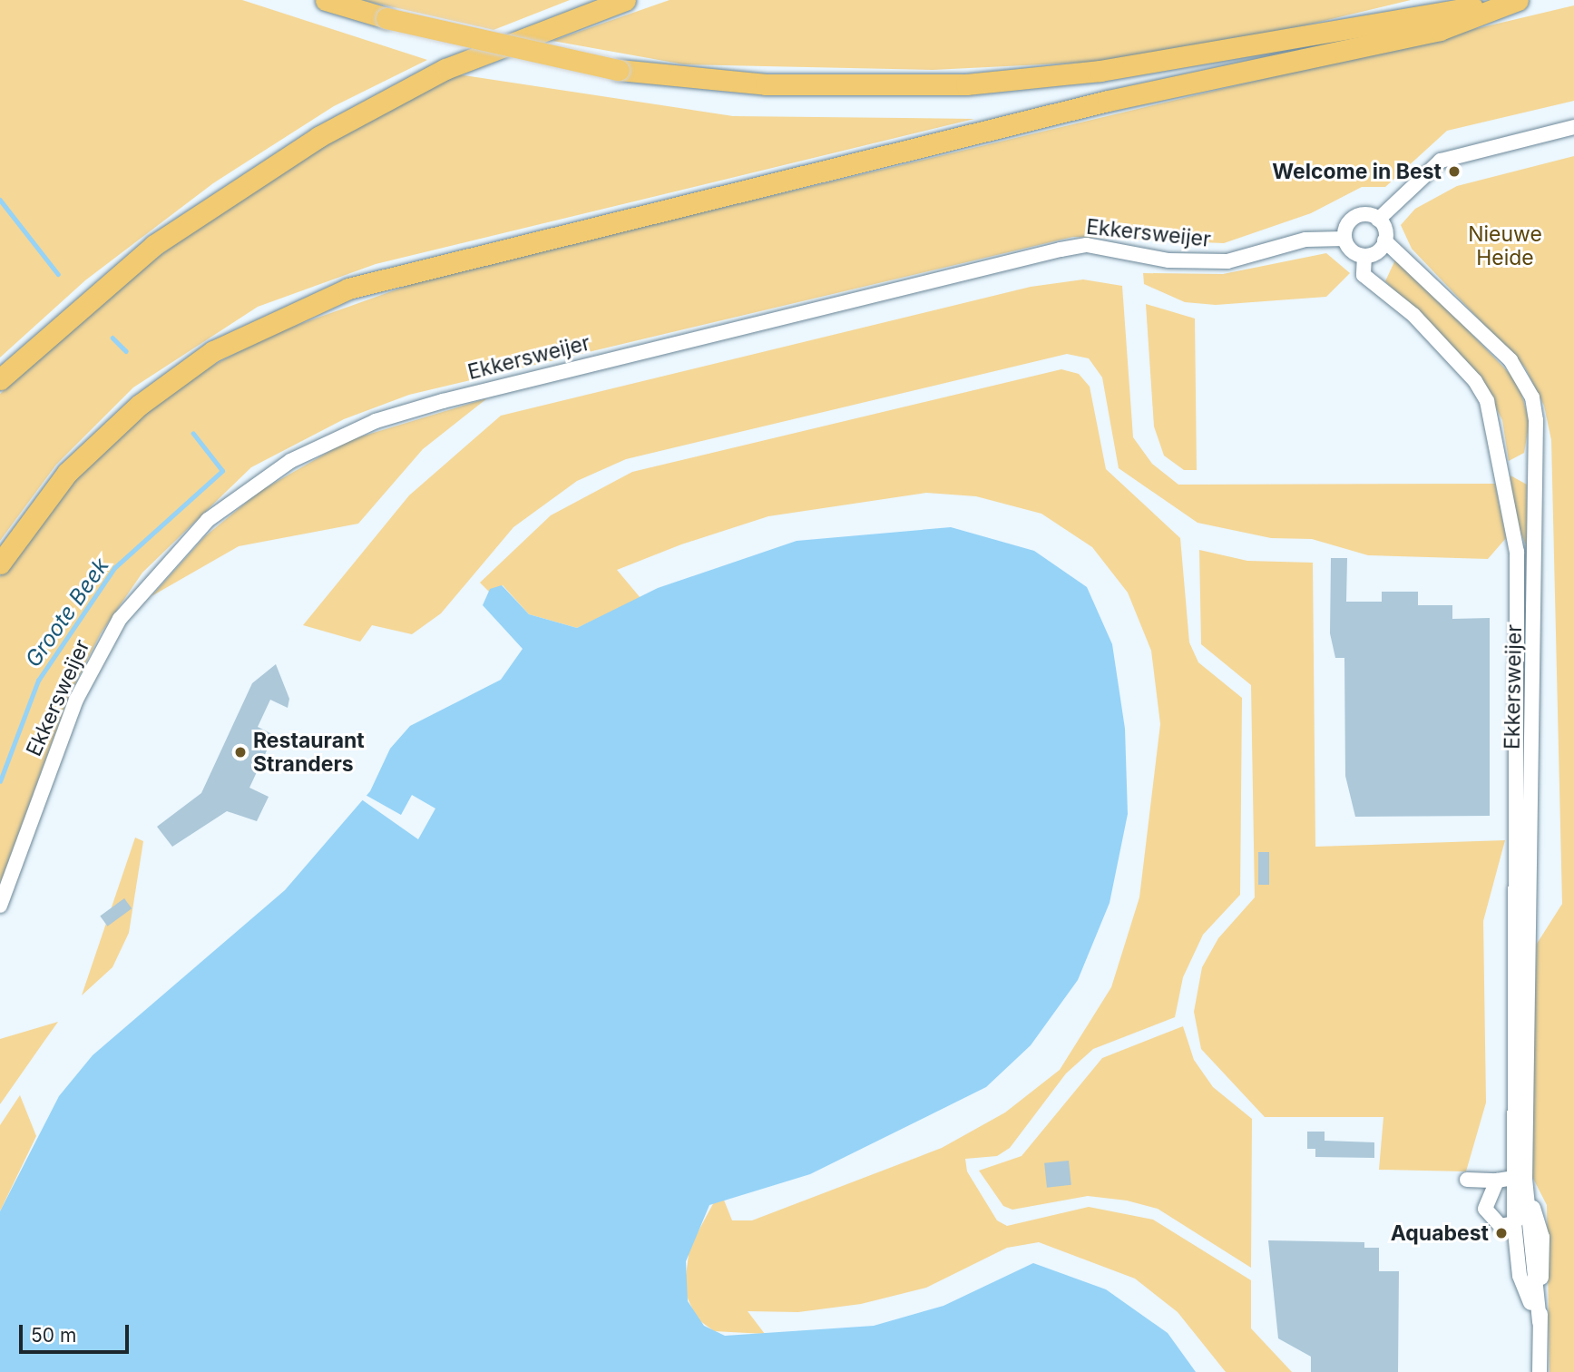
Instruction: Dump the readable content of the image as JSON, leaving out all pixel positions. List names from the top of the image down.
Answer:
{
  "streets": {
    "street": ["Ekkersweijer"]
  },
  "water": ["Groote Beek"],
  "parks": ["Nieuwe Heide"],
  "places": ["Welcome in Best", "Restaurant Stranders", "Aquabest"],
  "scale_bar": "50 m"
}
